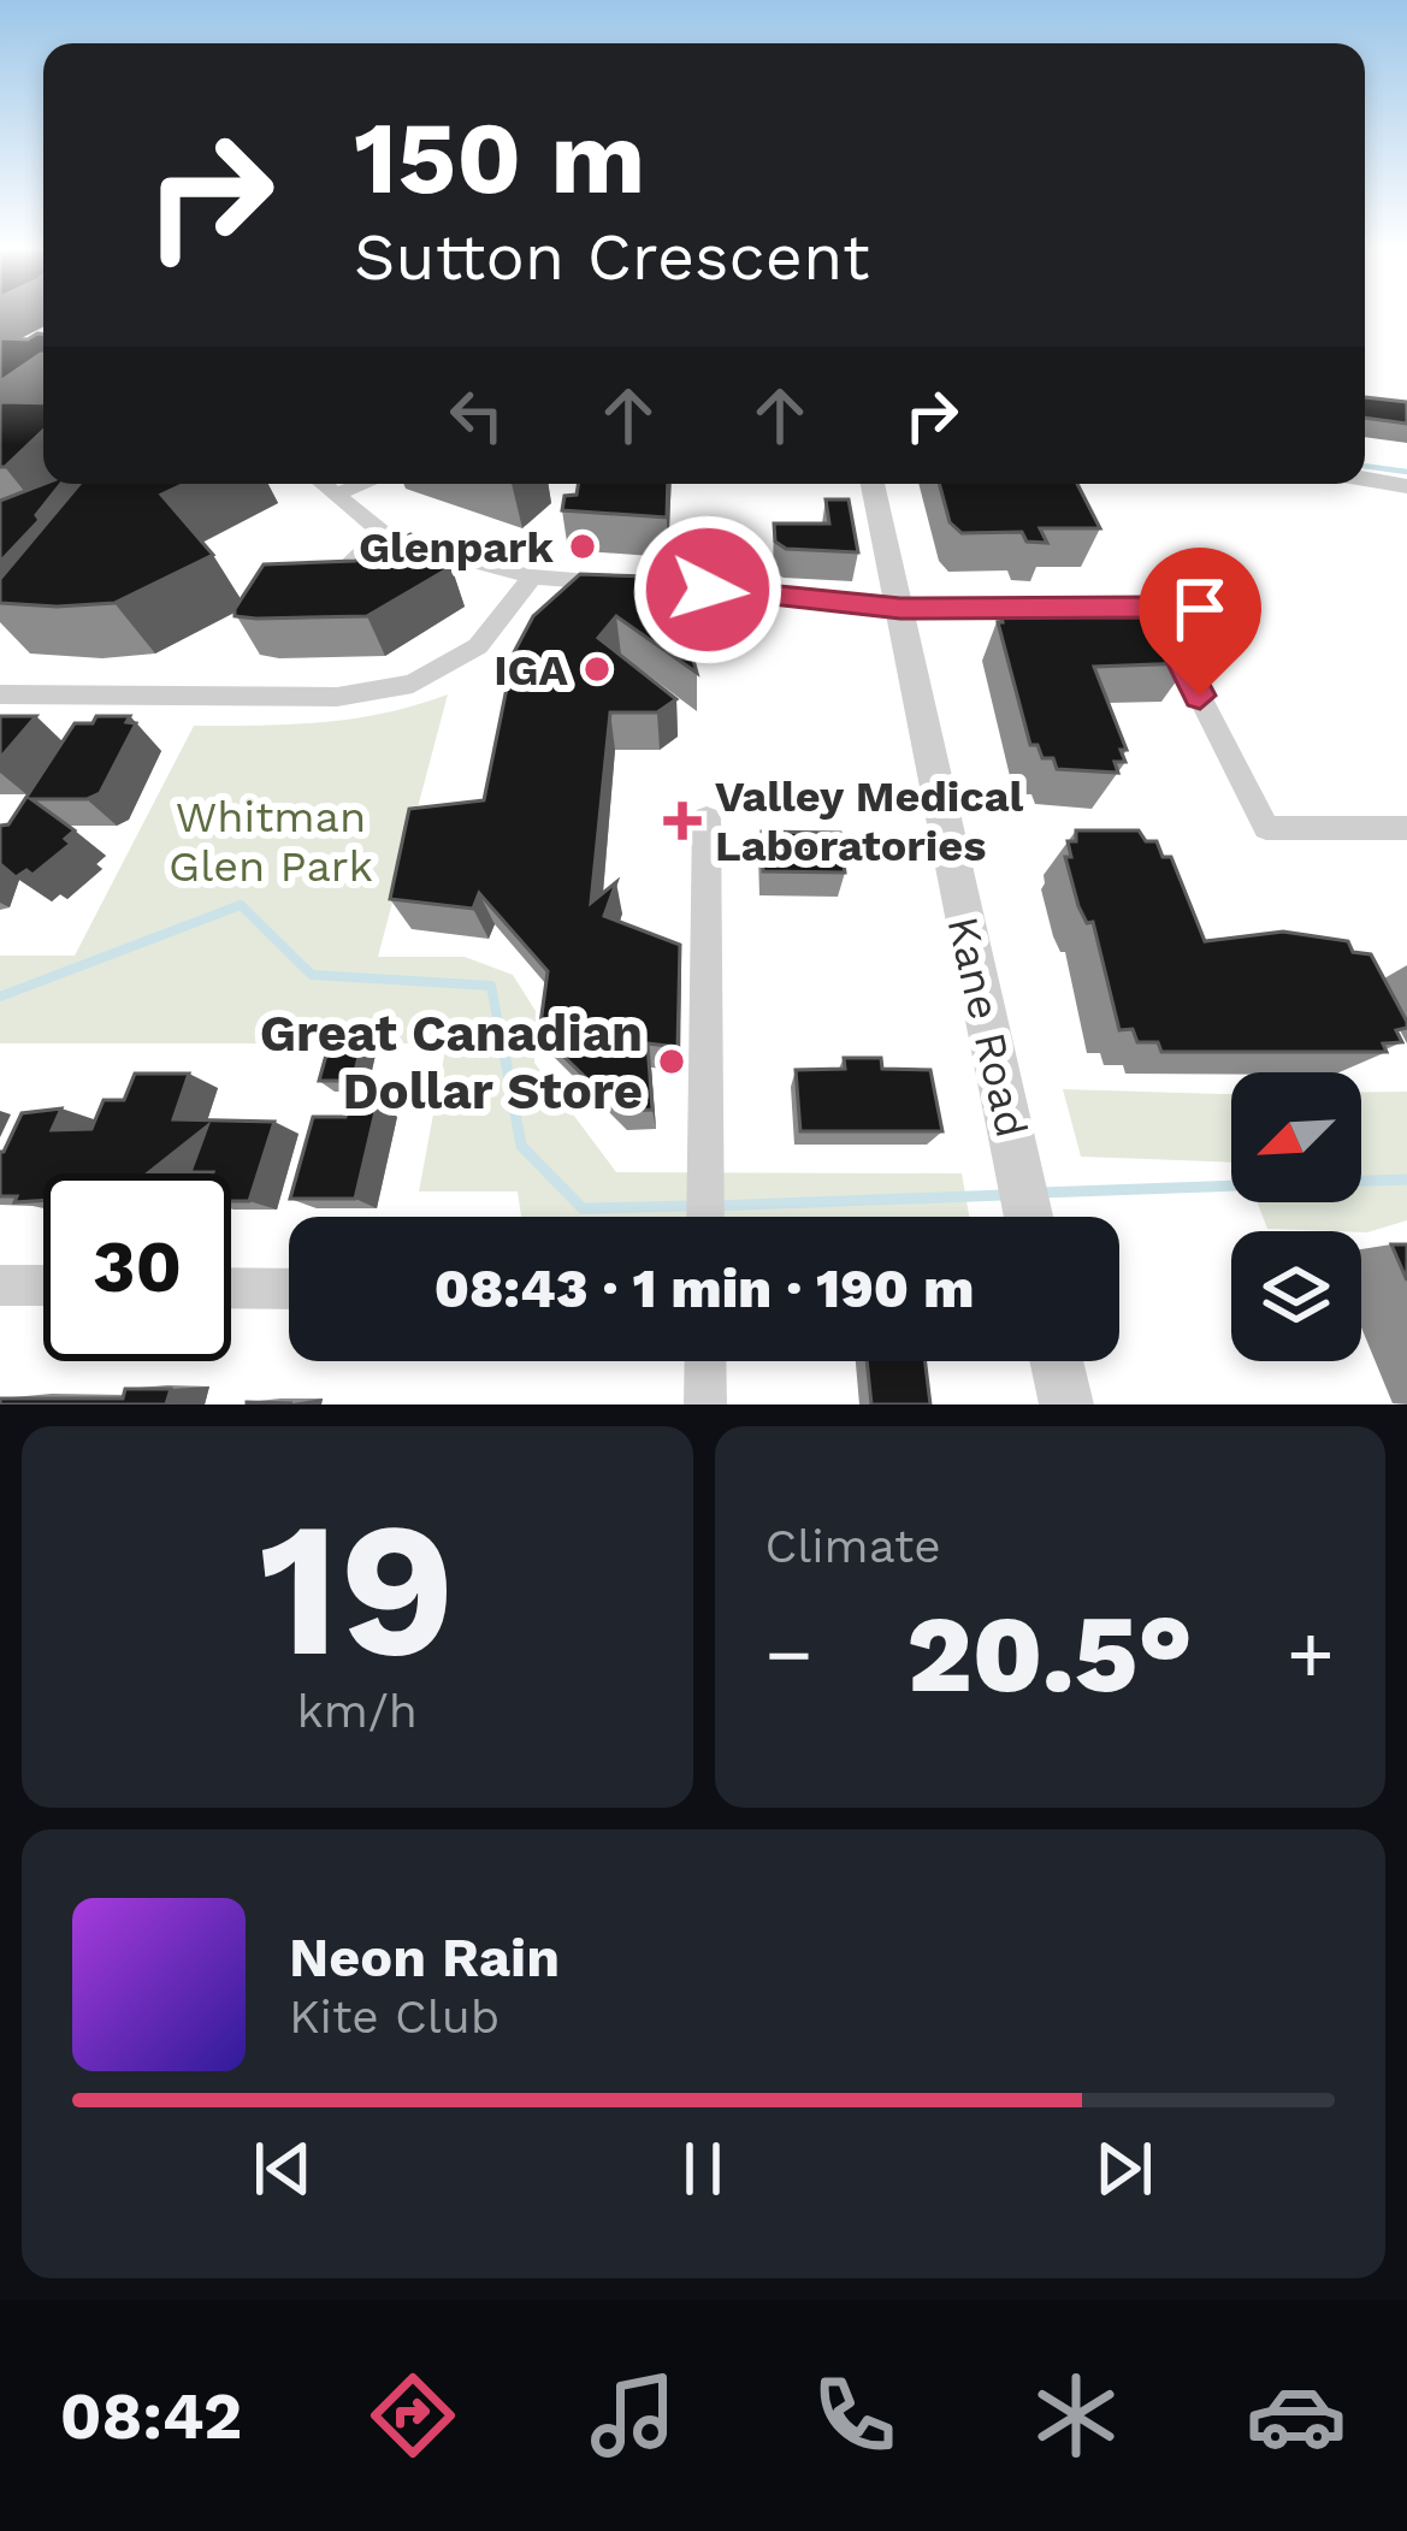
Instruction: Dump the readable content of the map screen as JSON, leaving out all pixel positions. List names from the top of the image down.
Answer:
{
  "streets": {
    "street": ["Kane Road"]
  },
  "parks": ["Whitman Glen Park"],
  "places": {
    "other": ["Glenpark", "IGA", "Great Canadian Dollar Store"],
    "health": ["Valley Medical Laboratories"]
  },
  "north": "bottom left",
  "page": {
    "turn": ["150 m", "Sutton Crescent"],
    "limit": "30",
    "trip": "08:43 · 1 min · 190 m",
    "tile": [
      ["19", "km/h"],
      "Climate"
    ],
    "heat": ["−", "20.5°", "+"],
    "song": ["Neon Rain", "Kite Club"],
    "tabs": "08:42"
  }
}
